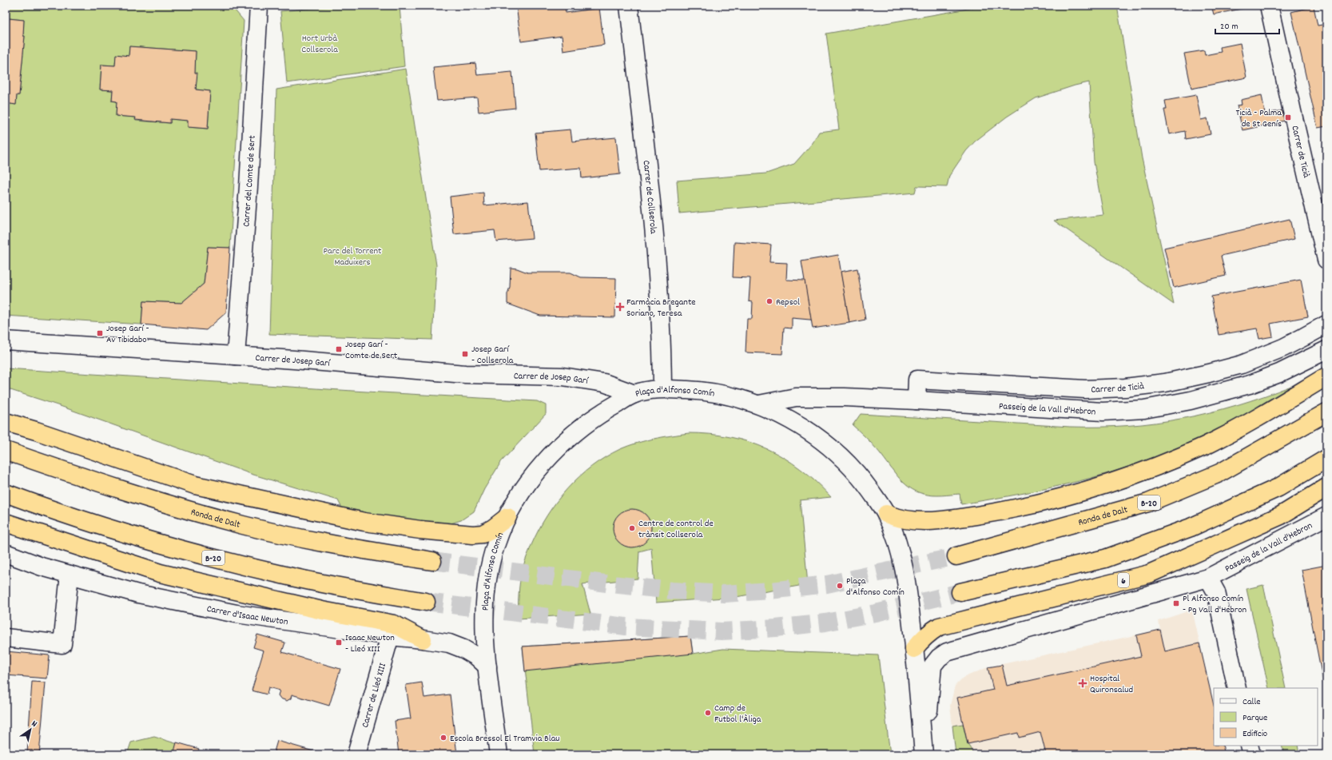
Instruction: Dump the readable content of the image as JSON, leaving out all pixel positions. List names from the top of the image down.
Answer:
{
  "streets": {
    "highway": ["B-20", "Ronda de Dalt", "6"],
    "street": [
      "Carrer de Ticià",
      "Carrer del Comte de Sert",
      "Carrer de Collserola",
      "Carrer de Josep Garí",
      "Plaça d'Alfonso Comín",
      "Passeig de la Vall d'Hebron",
      "Carrer d'Isaac Newton",
      "Carrer de Lleó XIII"
    ]
  },
  "crossings": [
    ["Carrer de Ticià", "Passeig de la Vall d'Hebron"],
    ["Carrer del Comte de Sert", "Carrer de Josep Garí"],
    ["Carrer de Collserola", "Plaça d'Alfonso Comín"],
    ["Carrer de Josep Garí", "Plaça d'Alfonso Comín"],
    ["Plaça d'Alfonso Comín", "Passeig de la Vall d'Hebron"],
    ["Plaça d'Alfonso Comín", "6"],
    ["Plaça d'Alfonso Comín", "Carrer d'Isaac Newton"],
    ["Carrer d'Isaac Newton", "Carrer de Lleó XIII"]
  ],
  "parks": ["Hort Urbà Collserola", "Parc del Torrent Maduixers"],
  "places": {
    "transit": [
      "Ticià - Palma de St Genís",
      "Josep Garí - Av Tibidabo",
      "Josep Garí - Comte de Sert",
      "Josep Garí - Collserola",
      "Pl Alfonso Comín - Pg Vall d'Hebron",
      "Isaac Newton - Lleó XIII"
    ],
    "other": [
      "Repsol",
      "Centre de control de trànsit Collserola",
      "Plaça d'Alfonso Comín",
      "Camp de Futbol l'Àliga",
      "Escola Bressol El Tramvia Blau"
    ],
    "health": ["Farmàcia Bregante Soriano, Teresa", "Hospital Quironsalud"]
  },
  "legend": ["Calle", "Parque", "Edificio"],
  "scale_bar": "20 m",
  "north": "top right"
}
